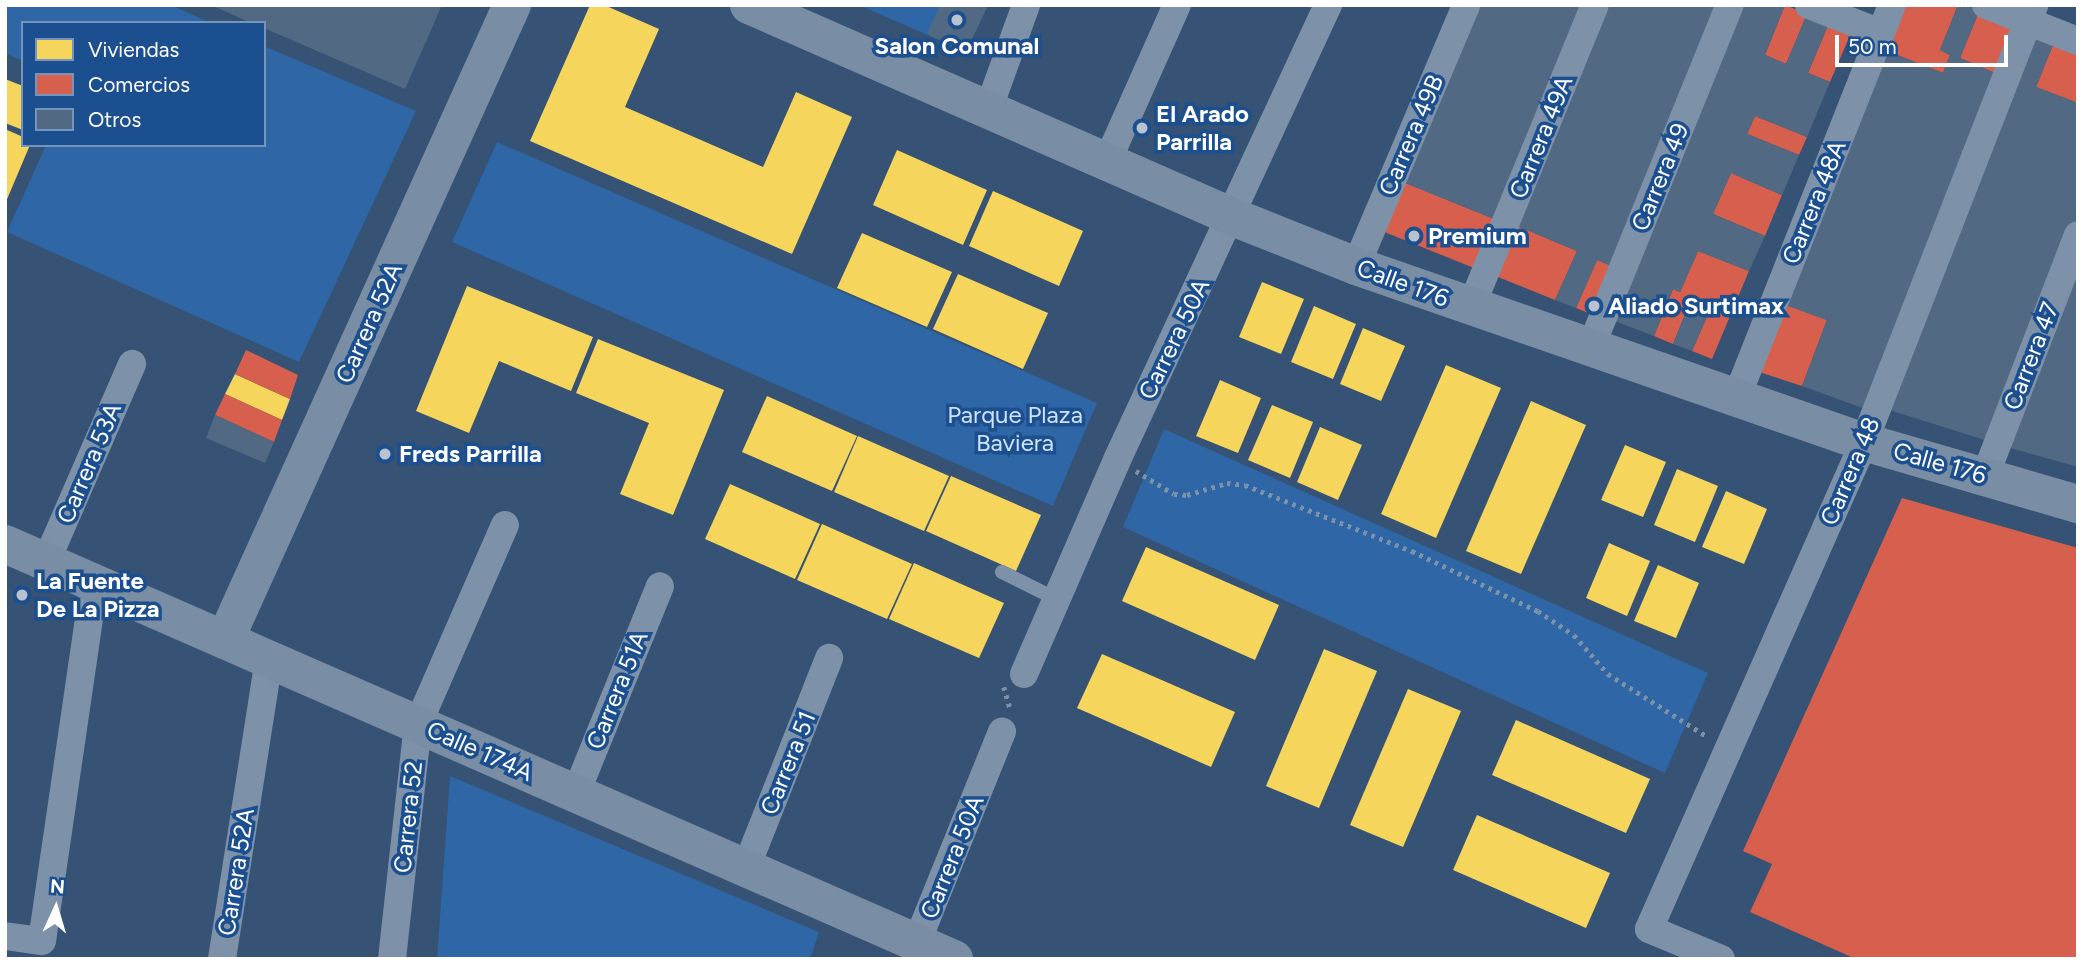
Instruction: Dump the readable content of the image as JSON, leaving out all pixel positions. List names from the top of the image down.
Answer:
{
  "streets": {
    "street": [
      "Carrera 49B",
      "Carrera 49A",
      "Carrera 49",
      "Carrera 48A",
      "Calle 176",
      "Carrera 52A",
      "Carrera 50A",
      "Carrera 47",
      "Carrera 53A",
      "Carrera 48",
      "Carrera 51A",
      "Calle 174A",
      "Carrera 51",
      "Carrera 52"
    ]
  },
  "crossings": [
    ["Carrera 49B", "Calle 176"],
    ["Carrera 49A", "Calle 176"],
    ["Carrera 49", "Calle 176"],
    ["Carrera 48A", "Calle 176"],
    ["Calle 176", "Carrera 50A"],
    ["Calle 176", "Carrera 47"],
    ["Calle 176", "Carrera 48"],
    ["Carrera 52A", "Calle 174A"],
    ["Carrera 50A", "Calle 174A"],
    ["Carrera 53A", "Calle 174A"],
    ["Carrera 51A", "Calle 174A"],
    ["Calle 174A", "Carrera 51"],
    ["Calle 174A", "Carrera 52"]
  ],
  "parks": ["Parque Plaza Baviera"],
  "places": [
    "Salon Comunal",
    "El Arado Parrilla",
    "Premium",
    "Aliado Surtimax",
    "Freds Parrilla",
    "La Fuente De La Pizza"
  ],
  "legend": ["Viviendas", "Comercios", "Otros"],
  "scale_bar": "50 m",
  "north": "top"
}
